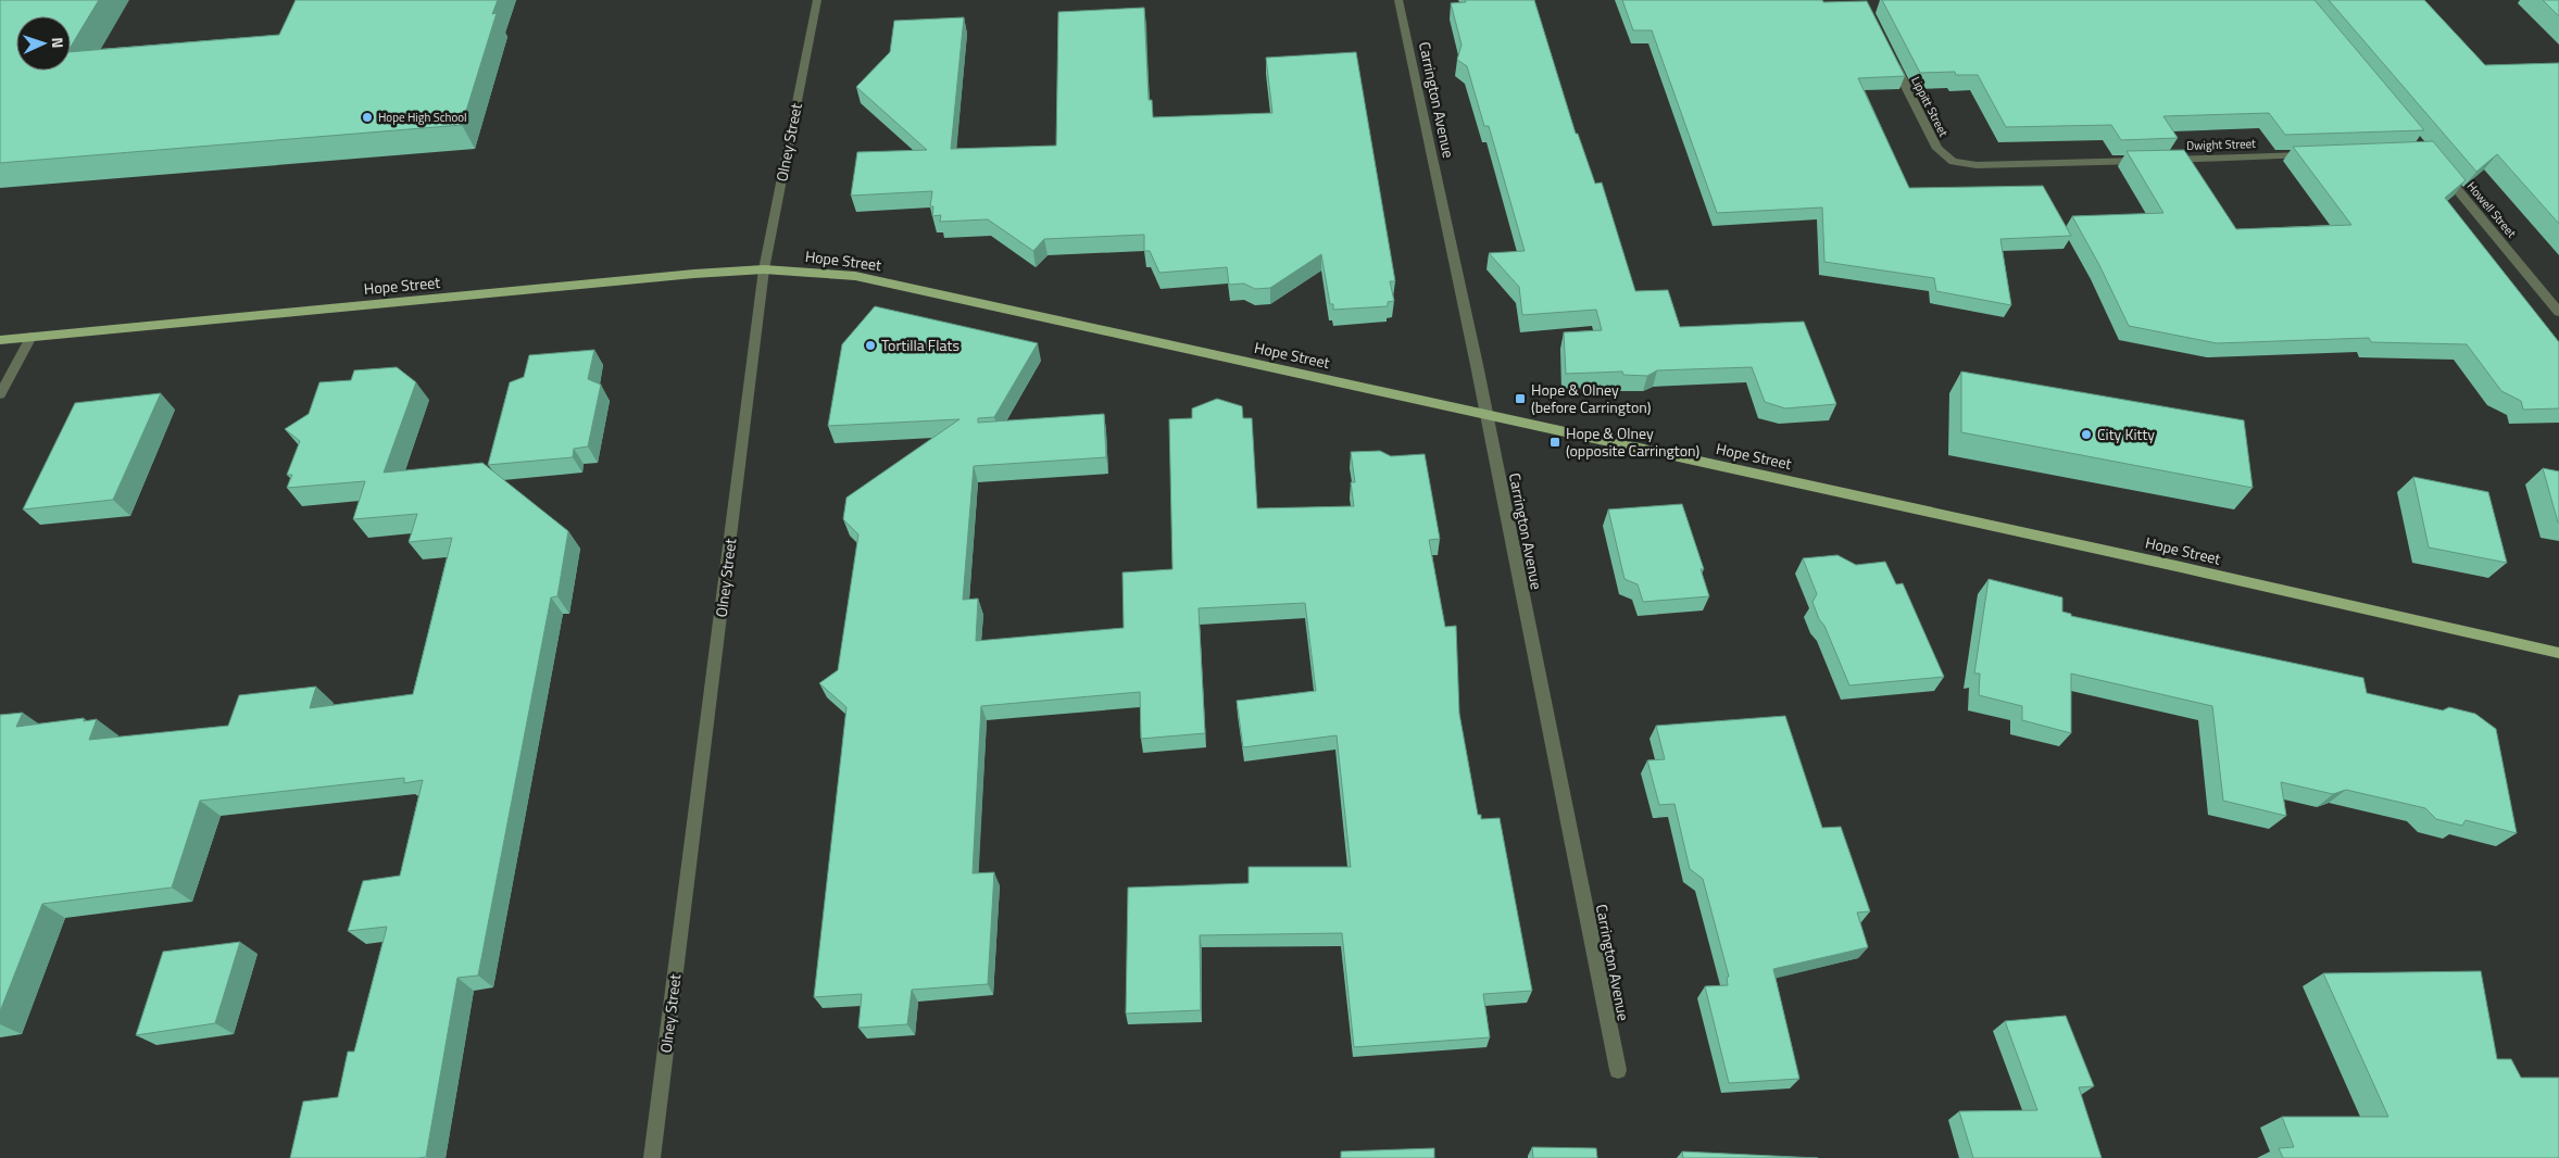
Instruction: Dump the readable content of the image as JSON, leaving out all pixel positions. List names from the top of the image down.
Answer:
{
  "streets": {
    "main road": ["Hope Street"],
    "street": [
      "Carrington Avenue",
      "Lippitt Street",
      "Olney Street",
      "Dwight Street",
      "Howell Street"
    ]
  },
  "crossings": [
    ["Carrington Avenue", "Hope Street"],
    ["Lippitt Street", "Dwight Street"],
    ["Olney Street", "Hope Street"]
  ],
  "places": {
    "other": ["Hope High School", "Tortilla Flats", "City Kitty"],
    "transit": ["Hope & Olney (before Carrington)", "Hope & Olney (opposite Carrington)"]
  },
  "north": "right"
}
